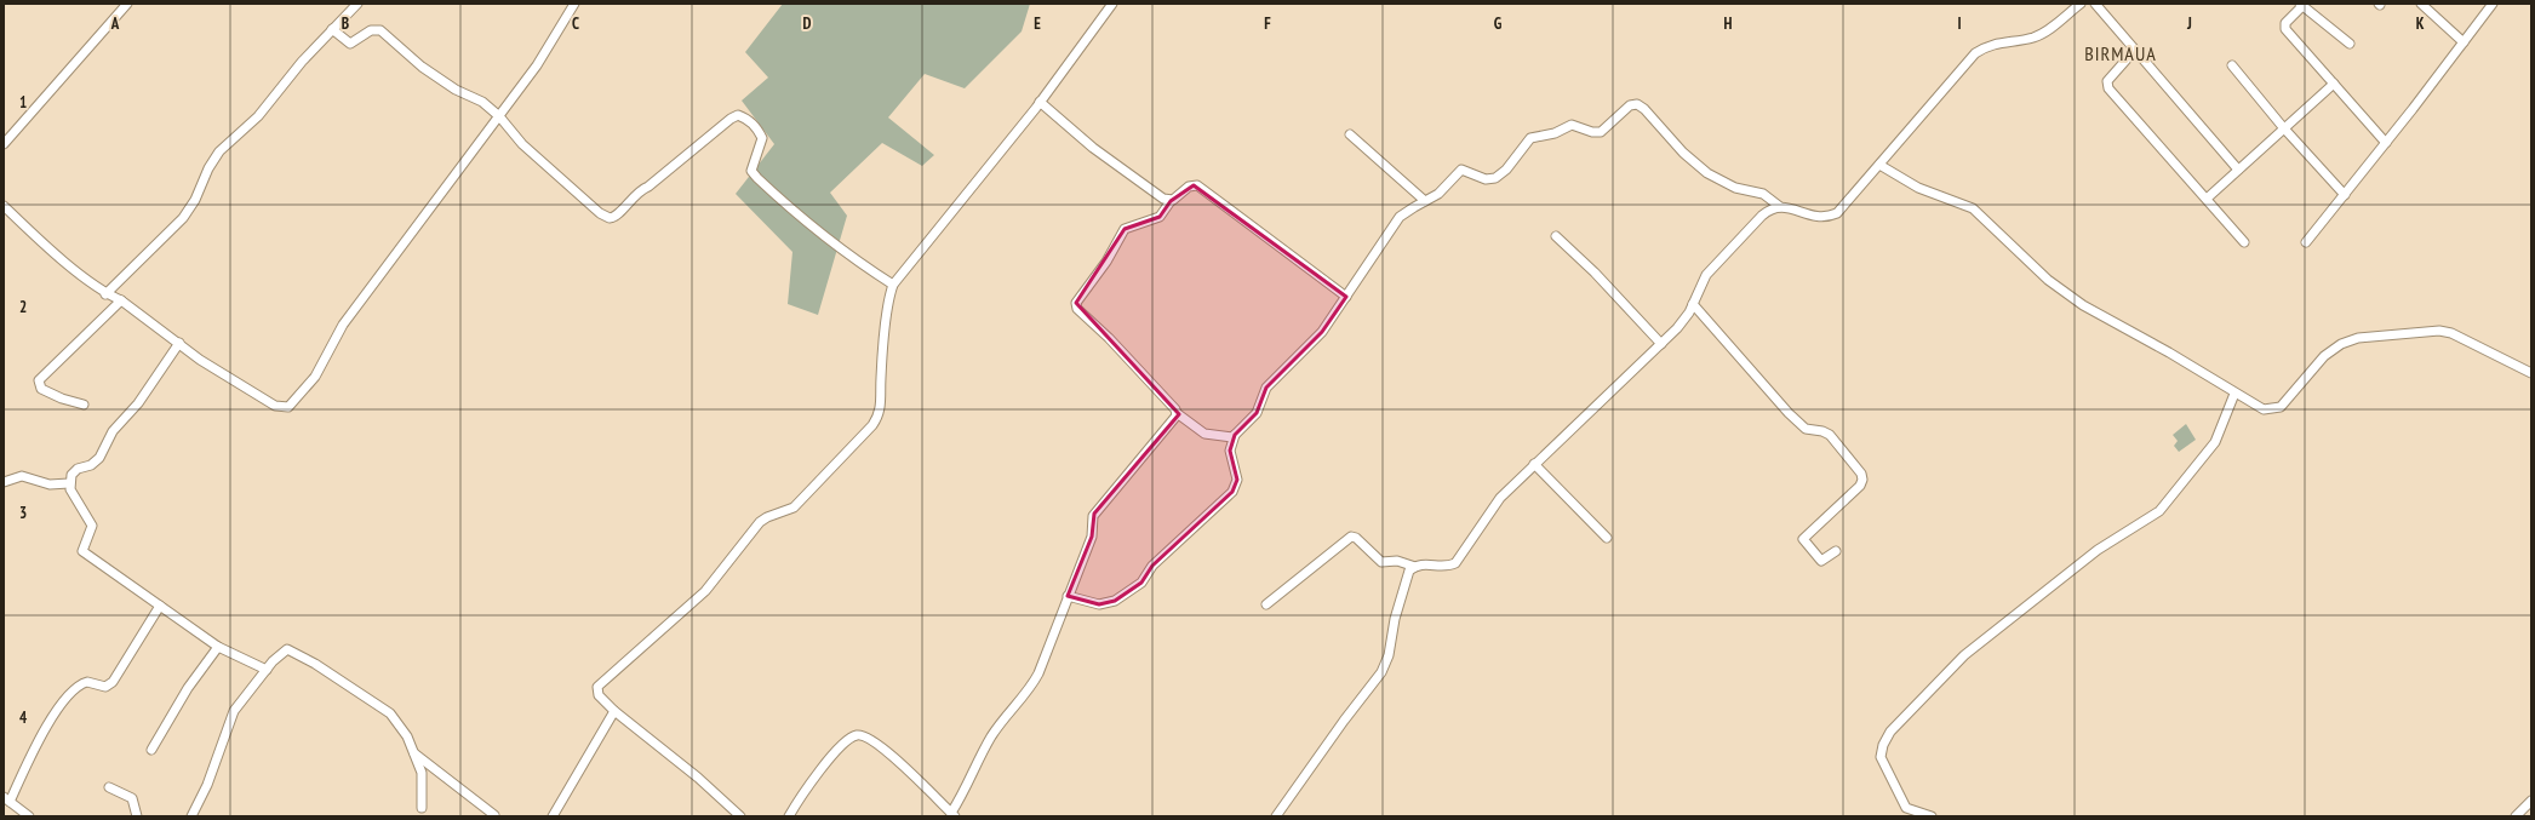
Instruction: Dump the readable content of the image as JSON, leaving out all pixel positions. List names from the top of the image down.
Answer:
{
  "districts": ["BIRMAUA"],
  "grid": {
    "columns": [
      "A",
      "B",
      "C",
      "D",
      "E",
      "F",
      "G",
      "H",
      "I",
      "J",
      "K"
    ],
    "rows": [
      "1",
      "2",
      "3",
      "4"
    ]
  }
}
